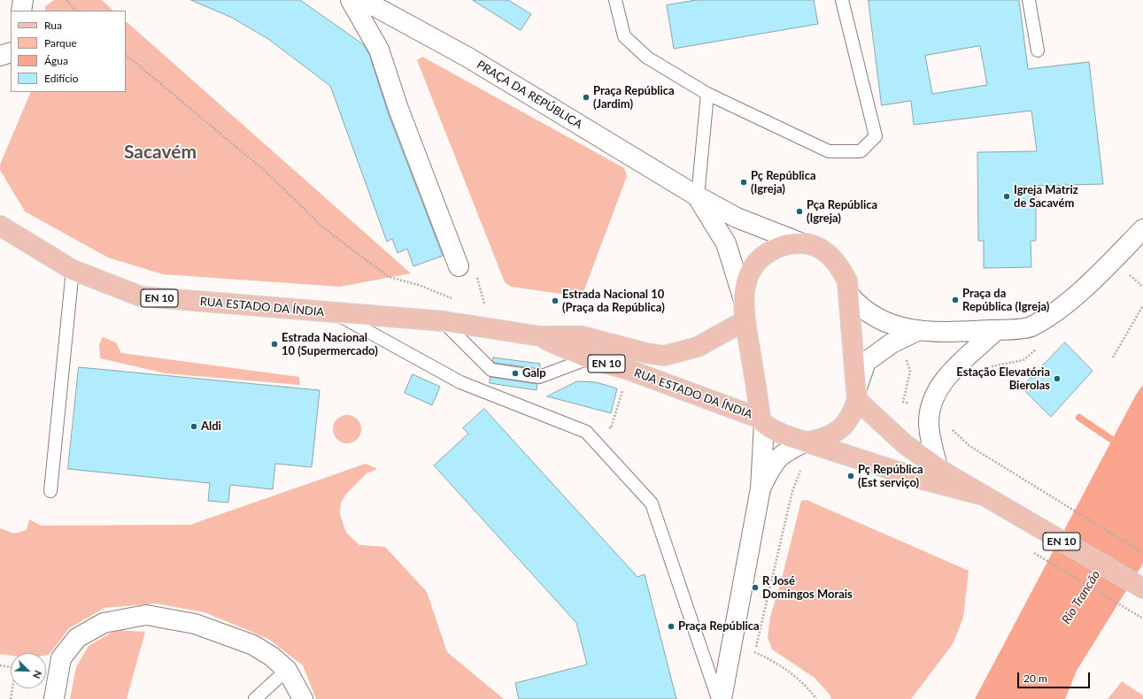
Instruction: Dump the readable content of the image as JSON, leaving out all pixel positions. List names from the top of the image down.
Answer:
{
  "streets": {
    "main road": ["PRAÇA DA REPÚBLICA", "EN 10", "RUA ESTADO DA ÍNDIA"]
  },
  "crossings": [
    ["PRAÇA DA REPÚBLICA", "RUA ESTADO DA ÍNDIA"],
    ["EN 10", "RUA ESTADO DA ÍNDIA"]
  ],
  "districts": ["Sacavém"],
  "water": ["Rio Trancão"],
  "places": [
    "Praça República (Jardim)",
    "Pç República (Igreja)",
    "Igreja Matriz de Sacavém",
    "Pça República (Igreja)",
    "Praça da República (Igreja)",
    "Estrada Nacional 10 (Praça da República)",
    "Estrada Nacional 10 (Supermercado)",
    "Galp",
    "Estação Elevatória Bierolas",
    "Aldi",
    "Pç República (Est serviço)",
    "R José Domingos Morais",
    "Praça República"
  ],
  "legend": [
    "Rua",
    "Parque",
    "Água",
    "Edifício"
  ],
  "scale_bar": "20 m",
  "north": "bottom right"
}
